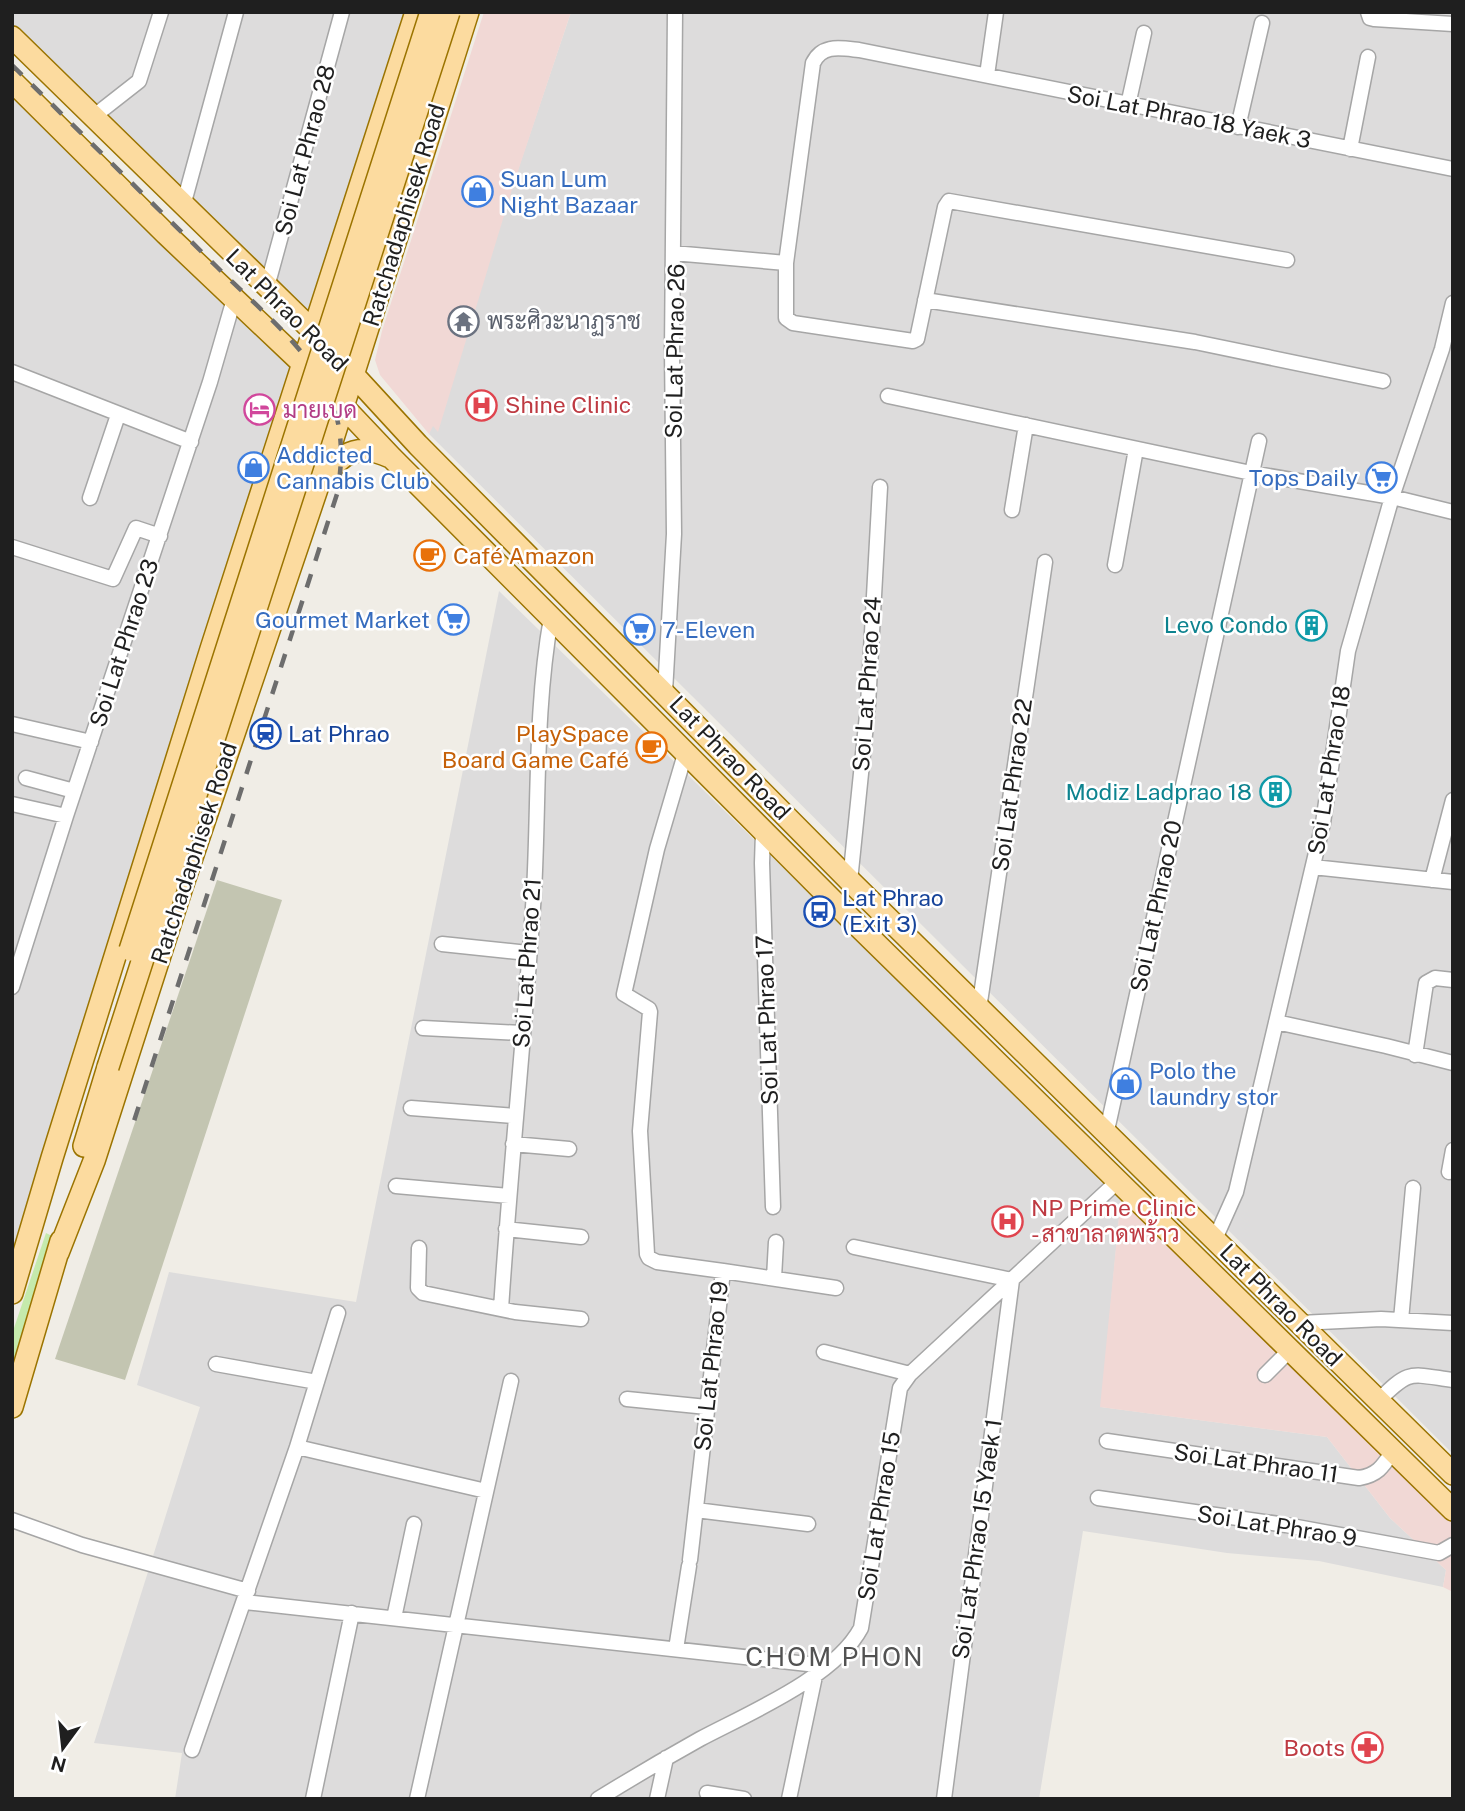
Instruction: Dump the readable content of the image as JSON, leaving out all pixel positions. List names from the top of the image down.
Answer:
{
  "streets": {
    "main road": ["Ratchadaphisek Road", "Lat Phrao Road"],
    "street": [
      "Soi Lat Phrao 18 Yaek 3",
      "Soi Lat Phrao 28",
      "Soi Lat Phrao 26",
      "Soi Lat Phrao 23",
      "Soi Lat Phrao 24",
      "Soi Lat Phrao 18",
      "Soi Lat Phrao 22",
      "Soi Lat Phrao 20",
      "Soi Lat Phrao 21",
      "Soi Lat Phrao 17",
      "Soi Lat Phrao 19",
      "Soi Lat Phrao 11",
      "Soi Lat Phrao 15",
      "Soi Lat Phrao 9",
      "Soi Lat Phrao 15 Yaek 1"
    ]
  },
  "crossings": [
    ["Soi Lat Phrao 28", "Lat Phrao Road"],
    ["Ratchadaphisek Road", "Lat Phrao Road"],
    ["Lat Phrao Road", "Soi Lat Phrao 26"],
    ["Lat Phrao Road", "Soi Lat Phrao 23"],
    ["Lat Phrao Road", "Soi Lat Phrao 24"],
    ["Lat Phrao Road", "Soi Lat Phrao 18"],
    ["Lat Phrao Road", "Soi Lat Phrao 22"],
    ["Lat Phrao Road", "Soi Lat Phrao 20"],
    ["Lat Phrao Road", "Soi Lat Phrao 21"],
    ["Lat Phrao Road", "Soi Lat Phrao 17"],
    ["Lat Phrao Road", "Soi Lat Phrao 19"],
    ["Lat Phrao Road", "Soi Lat Phrao 11"],
    ["Lat Phrao Road", "Soi Lat Phrao 15"],
    ["Soi Lat Phrao 15", "Soi Lat Phrao 15 Yaek 1"]
  ],
  "districts": ["CHOM PHON"],
  "places": {
    "shop": ["Suan Lum Night Bazaar", "Addicted Cannabis Club", "Polo the laundry stor"],
    "temple": ["พระศิวะนาฏราช"],
    "hospital": ["Shine Clinic", "NP Prime Clinic - สาขาลาดพร้าว"],
    "hotel": ["มายเบด"],
    "supermarket": ["Tops Daily", "Gourmet Market", "7-Eleven"],
    "cafe": ["Café Amazon", "PlaySpace Board Game Café"],
    "building": ["Levo Condo", "Modiz Ladprao 18"],
    "station": ["Lat Phrao"],
    "bus stop": ["Lat Phrao (Exit 3)"],
    "pharmacy": ["Boots"]
  },
  "north": "bottom"
}
